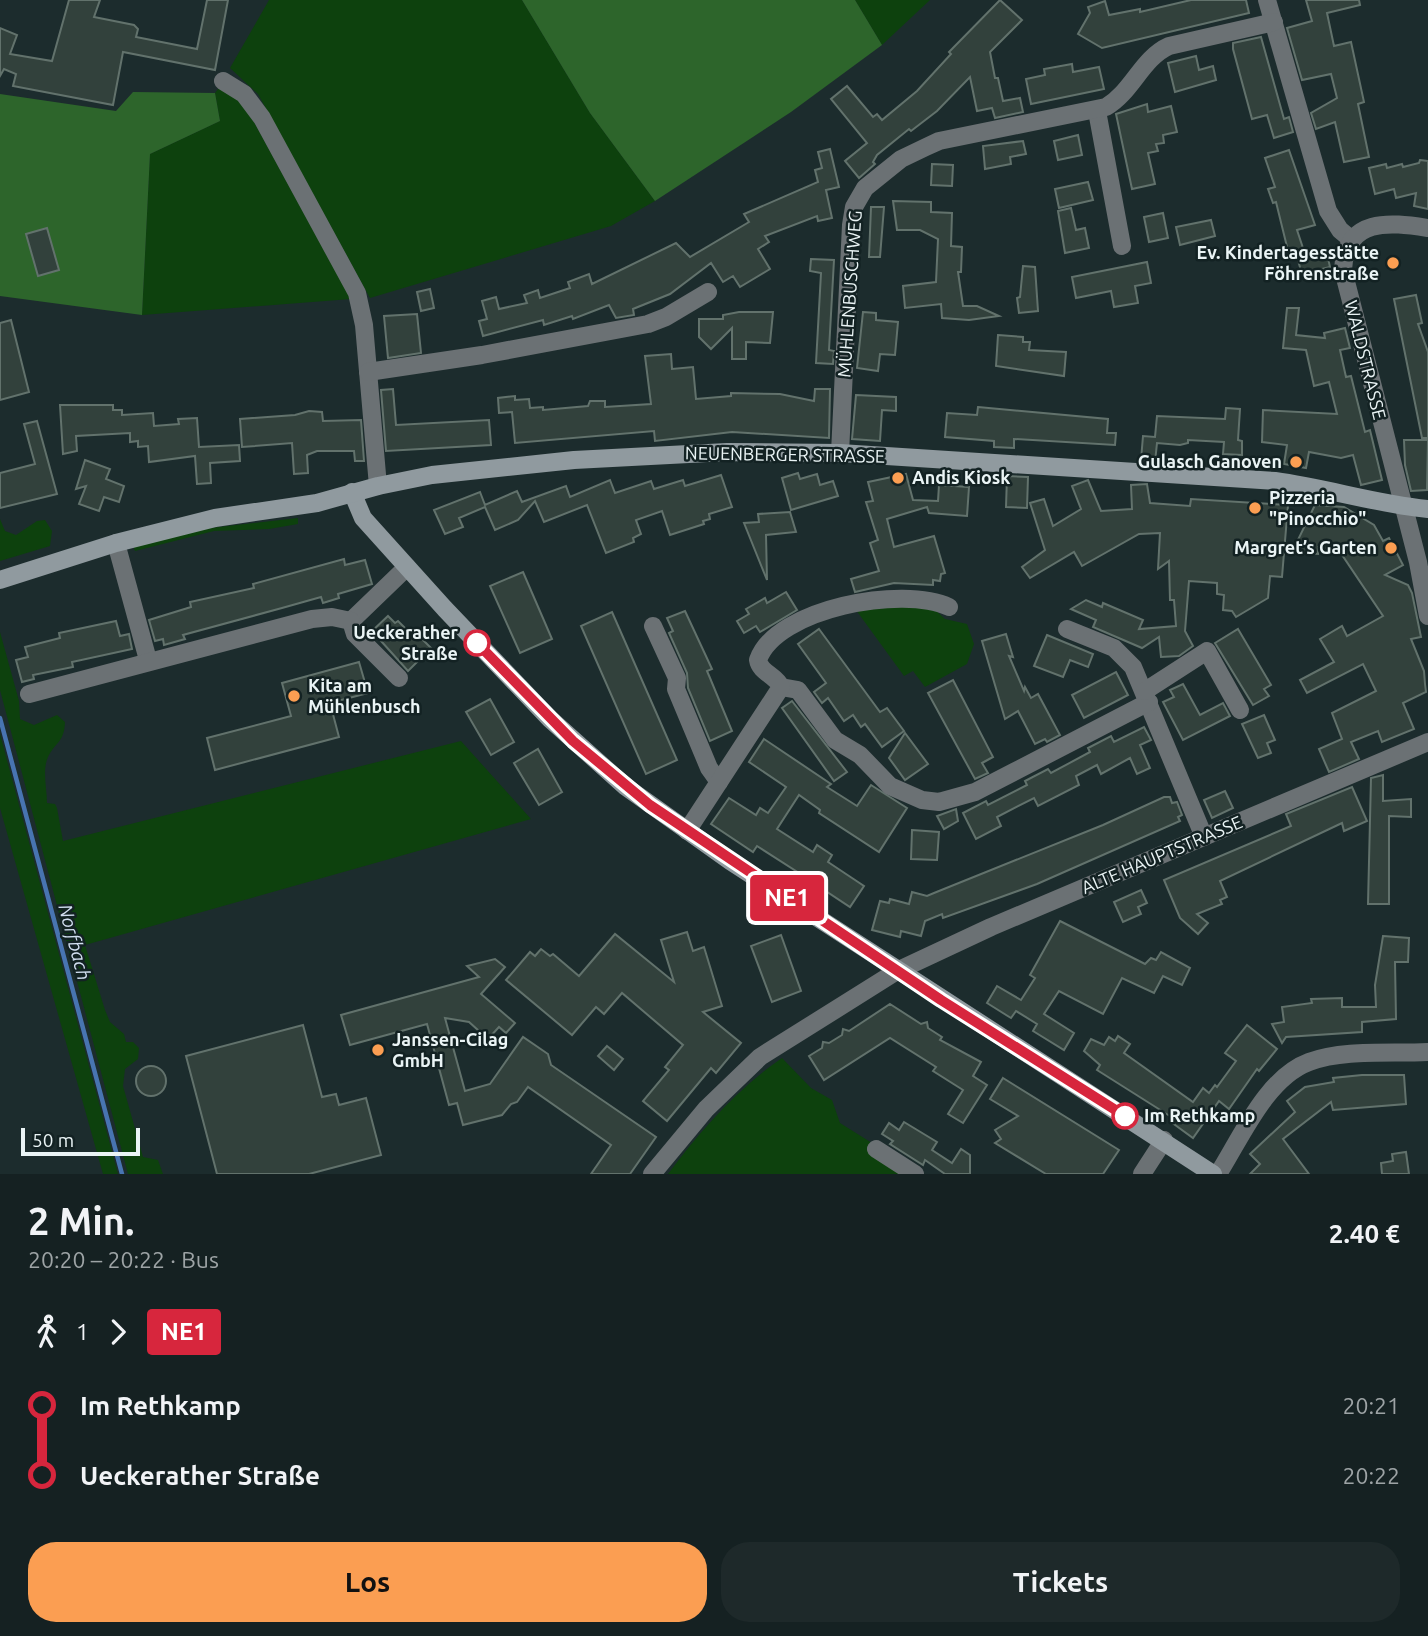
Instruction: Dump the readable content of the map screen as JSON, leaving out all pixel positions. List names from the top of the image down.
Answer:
{
  "streets": {
    "street": [
      "MÜHLENBUSCHWEG",
      "WALDSTRASSE",
      "NEUENBERGER STRASSE",
      "ALTE HAUPTSTRASSE"
    ]
  },
  "crossings": [
    ["MÜHLENBUSCHWEG", "NEUENBERGER STRASSE"],
    ["WALDSTRASSE", "NEUENBERGER STRASSE"]
  ],
  "water": ["Norfbach"],
  "places": [
    "Ev. Kindertagesstätte Föhrenstraße",
    "Gulasch Ganoven",
    "Andis Kiosk",
    "Pizzeria \"Pinocchio\"",
    "Margret’s Garten",
    "Ueckerather Straße",
    "Kita am Mühlenbusch",
    "Janssen-Cilag GmbH",
    "Im Rethkamp"
  ],
  "lines": ["bus line NE1"],
  "scale_bar": "50 m",
  "page": {
    "on_map": "NE1",
    "scale": "50 m",
    "heading": ["2 Min.", "20:20 – 20:22 · Bus", "2.40 €"],
    "legs": ["1", "NE1"],
    "list": [
      {
        "name": "Im Rethkamp",
        "value": "20:21"
      },
      {
        "name": "Ueckerather Straße",
        "value": "20:22"
      }
    ],
    "buttons": ["Los", "Tickets"]
  }
}
